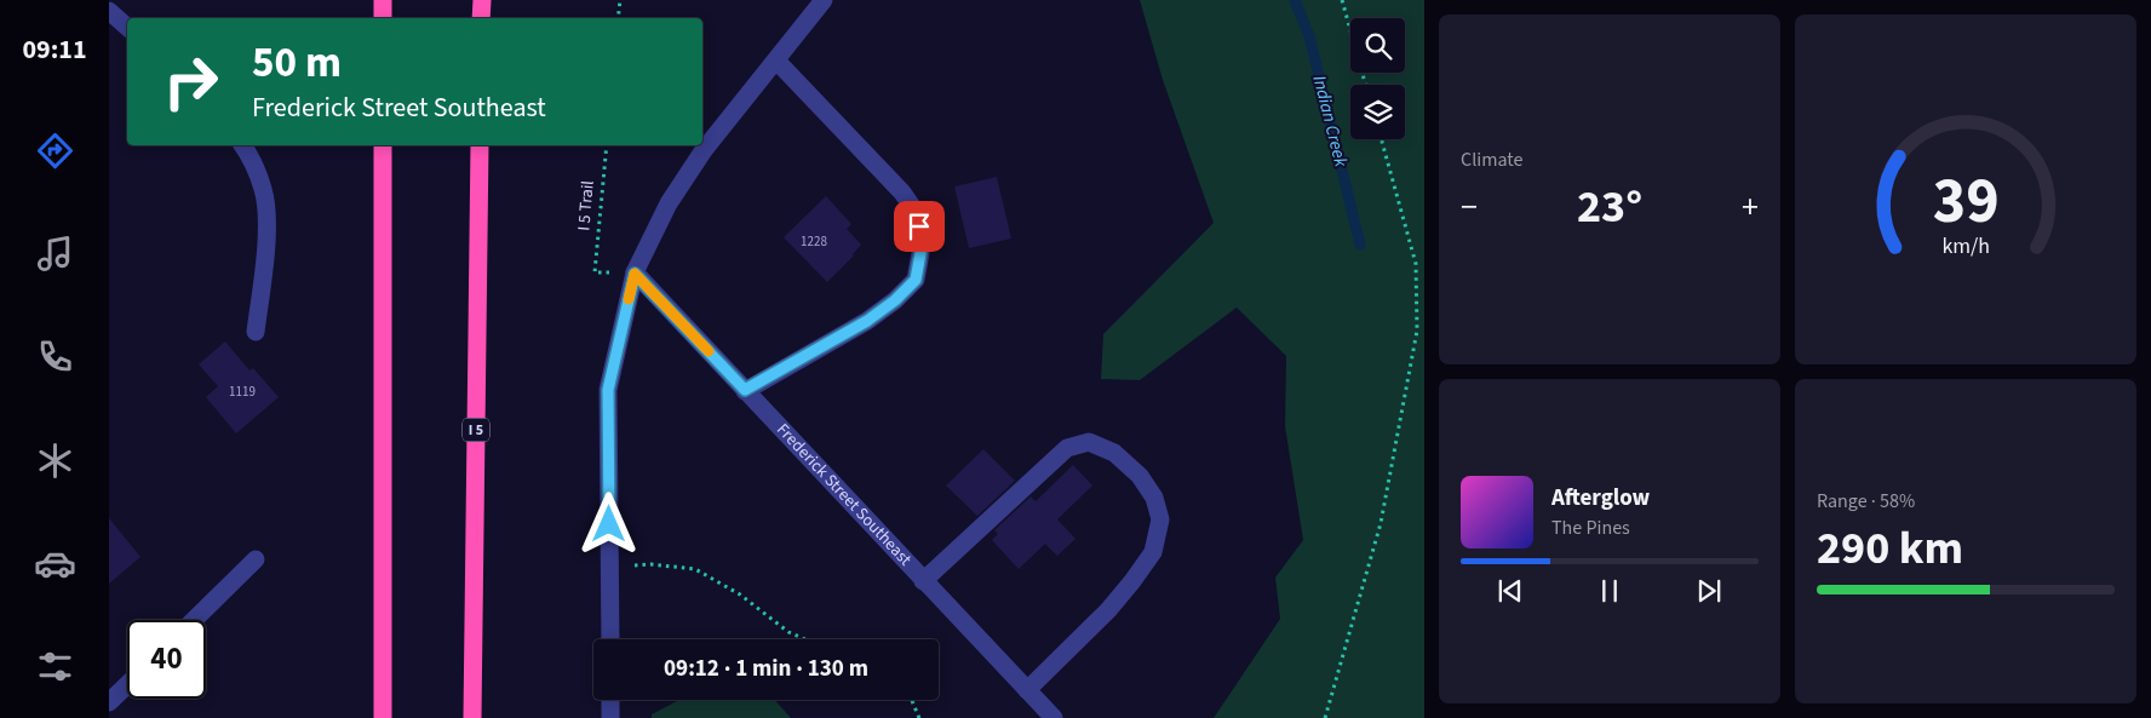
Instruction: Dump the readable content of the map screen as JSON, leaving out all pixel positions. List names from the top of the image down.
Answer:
{
  "streets": {
    "highway": ["I 5"],
    "street": ["Frederick Street Southeast"],
    "path": ["I 5 Trail"]
  },
  "water": ["Indian Creek"],
  "house_numbers": ["1228", "1119"],
  "page": {
    "tabs": "09:11",
    "tile": [
      "Climate",
      ["Range · 58%", "290 km"]
    ],
    "turn": ["50 m", "Frederick Street Southeast"],
    "heat": ["−", "23°", "+"],
    "song": ["Afterglow", "The Pines"],
    "limit": "40",
    "trip": "09:12 · 1 min · 130 m",
    "gauge": ["39", "km/h"]
  }
}
